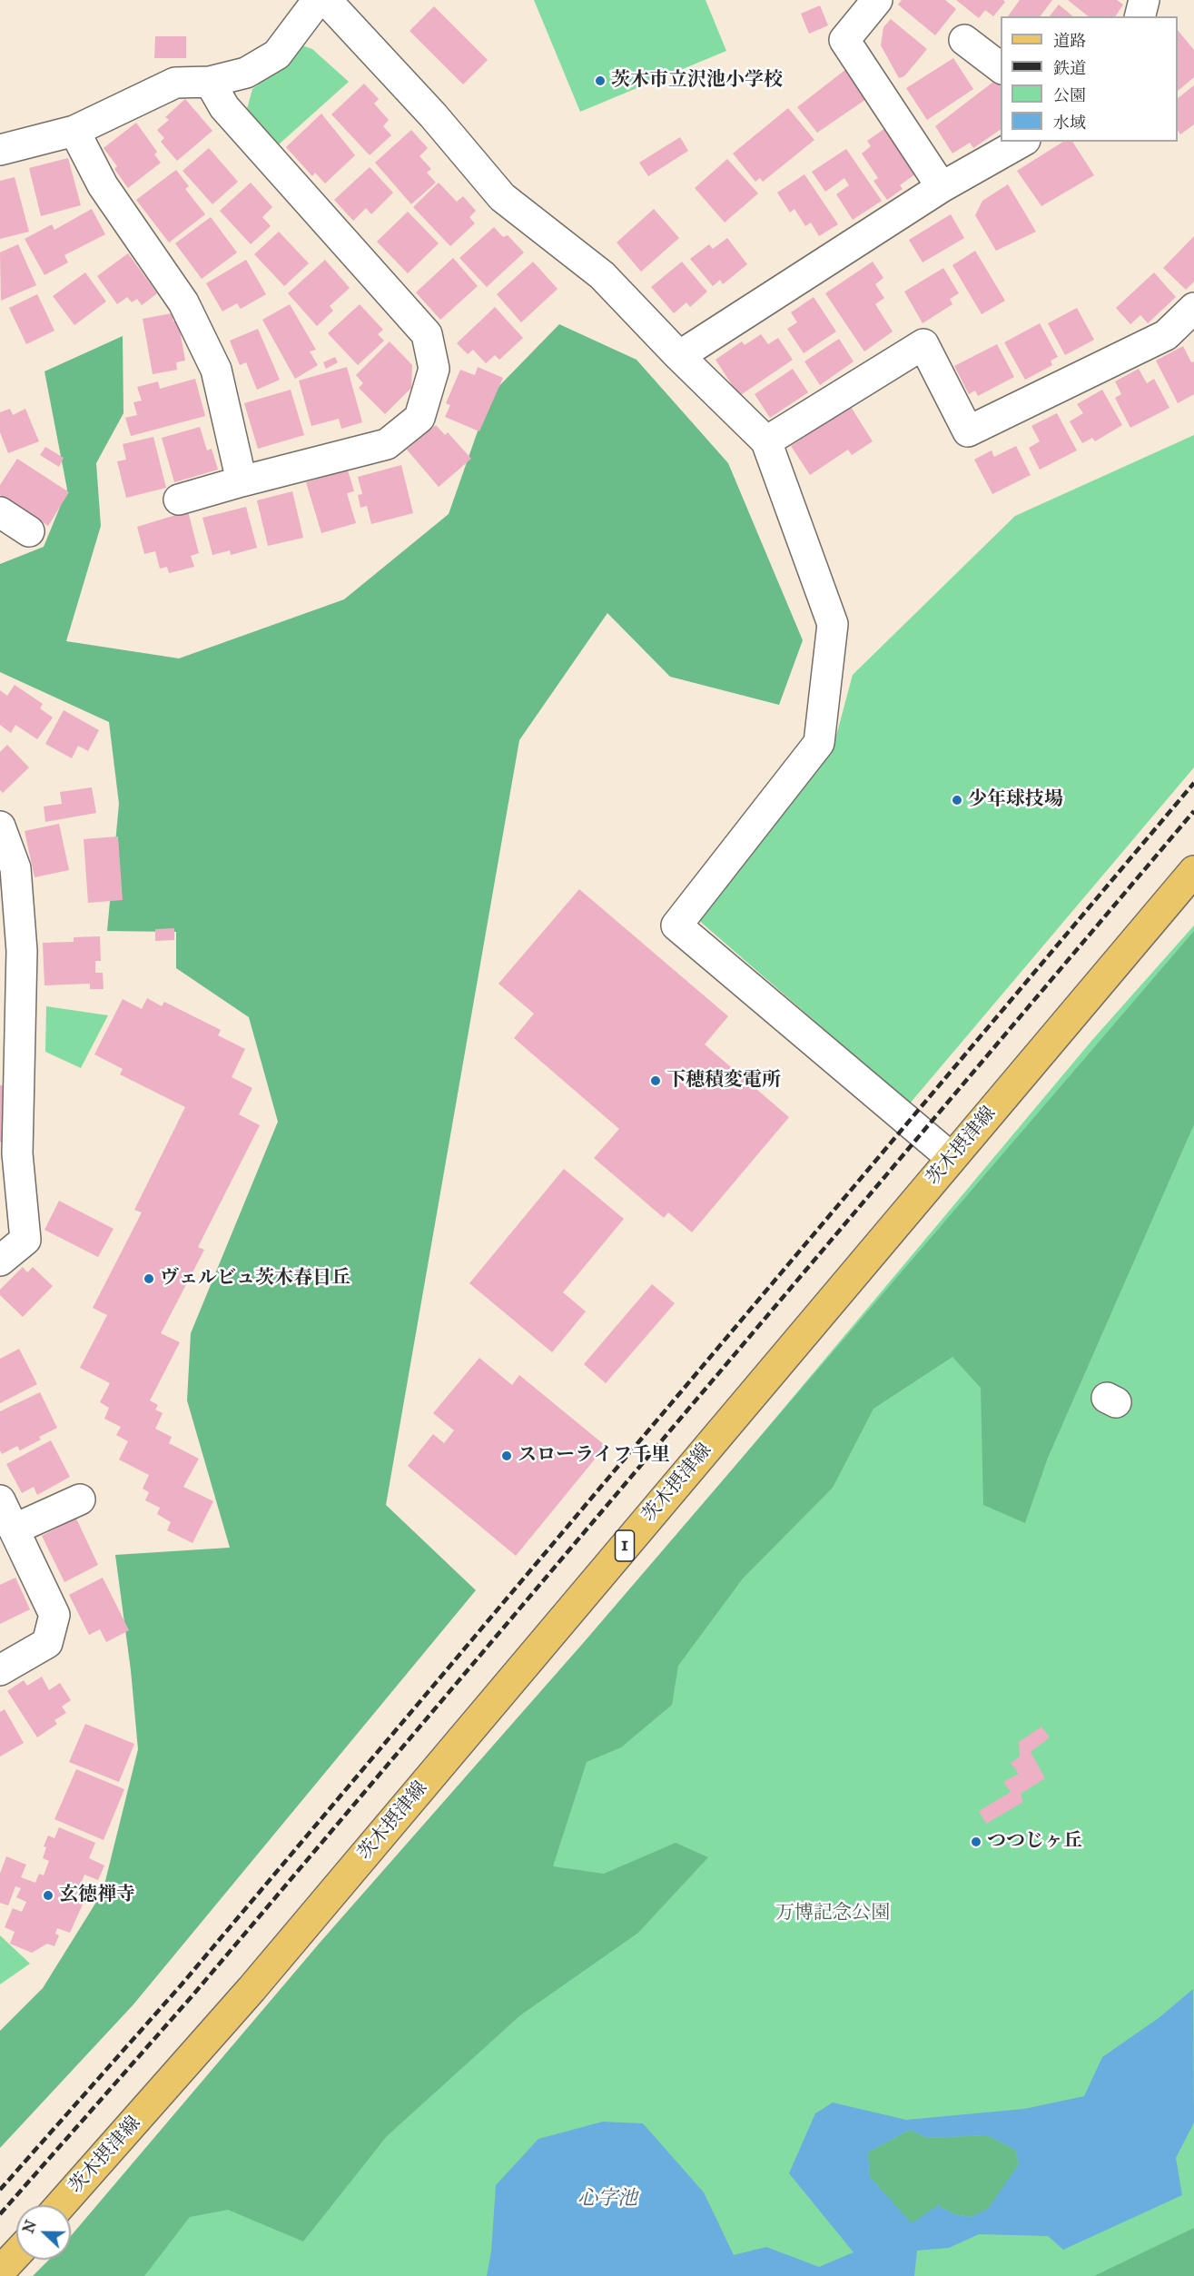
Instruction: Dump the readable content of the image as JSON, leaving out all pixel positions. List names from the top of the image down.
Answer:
{
  "streets": {
    "main road": ["茨木摂津線", "1"]
  },
  "water": ["心字池"],
  "parks": ["万博記念公園"],
  "places": [
    "茨木市立沢池小学校",
    "少年球技場",
    "下穂積変電所",
    "ヴェルビュ茨木春日丘",
    "スローライフ千里",
    "つつじヶ丘",
    "玄徳禅寺"
  ],
  "legend": [
    "道路",
    "鉄道",
    "公園",
    "水域"
  ],
  "north": "left"
}
